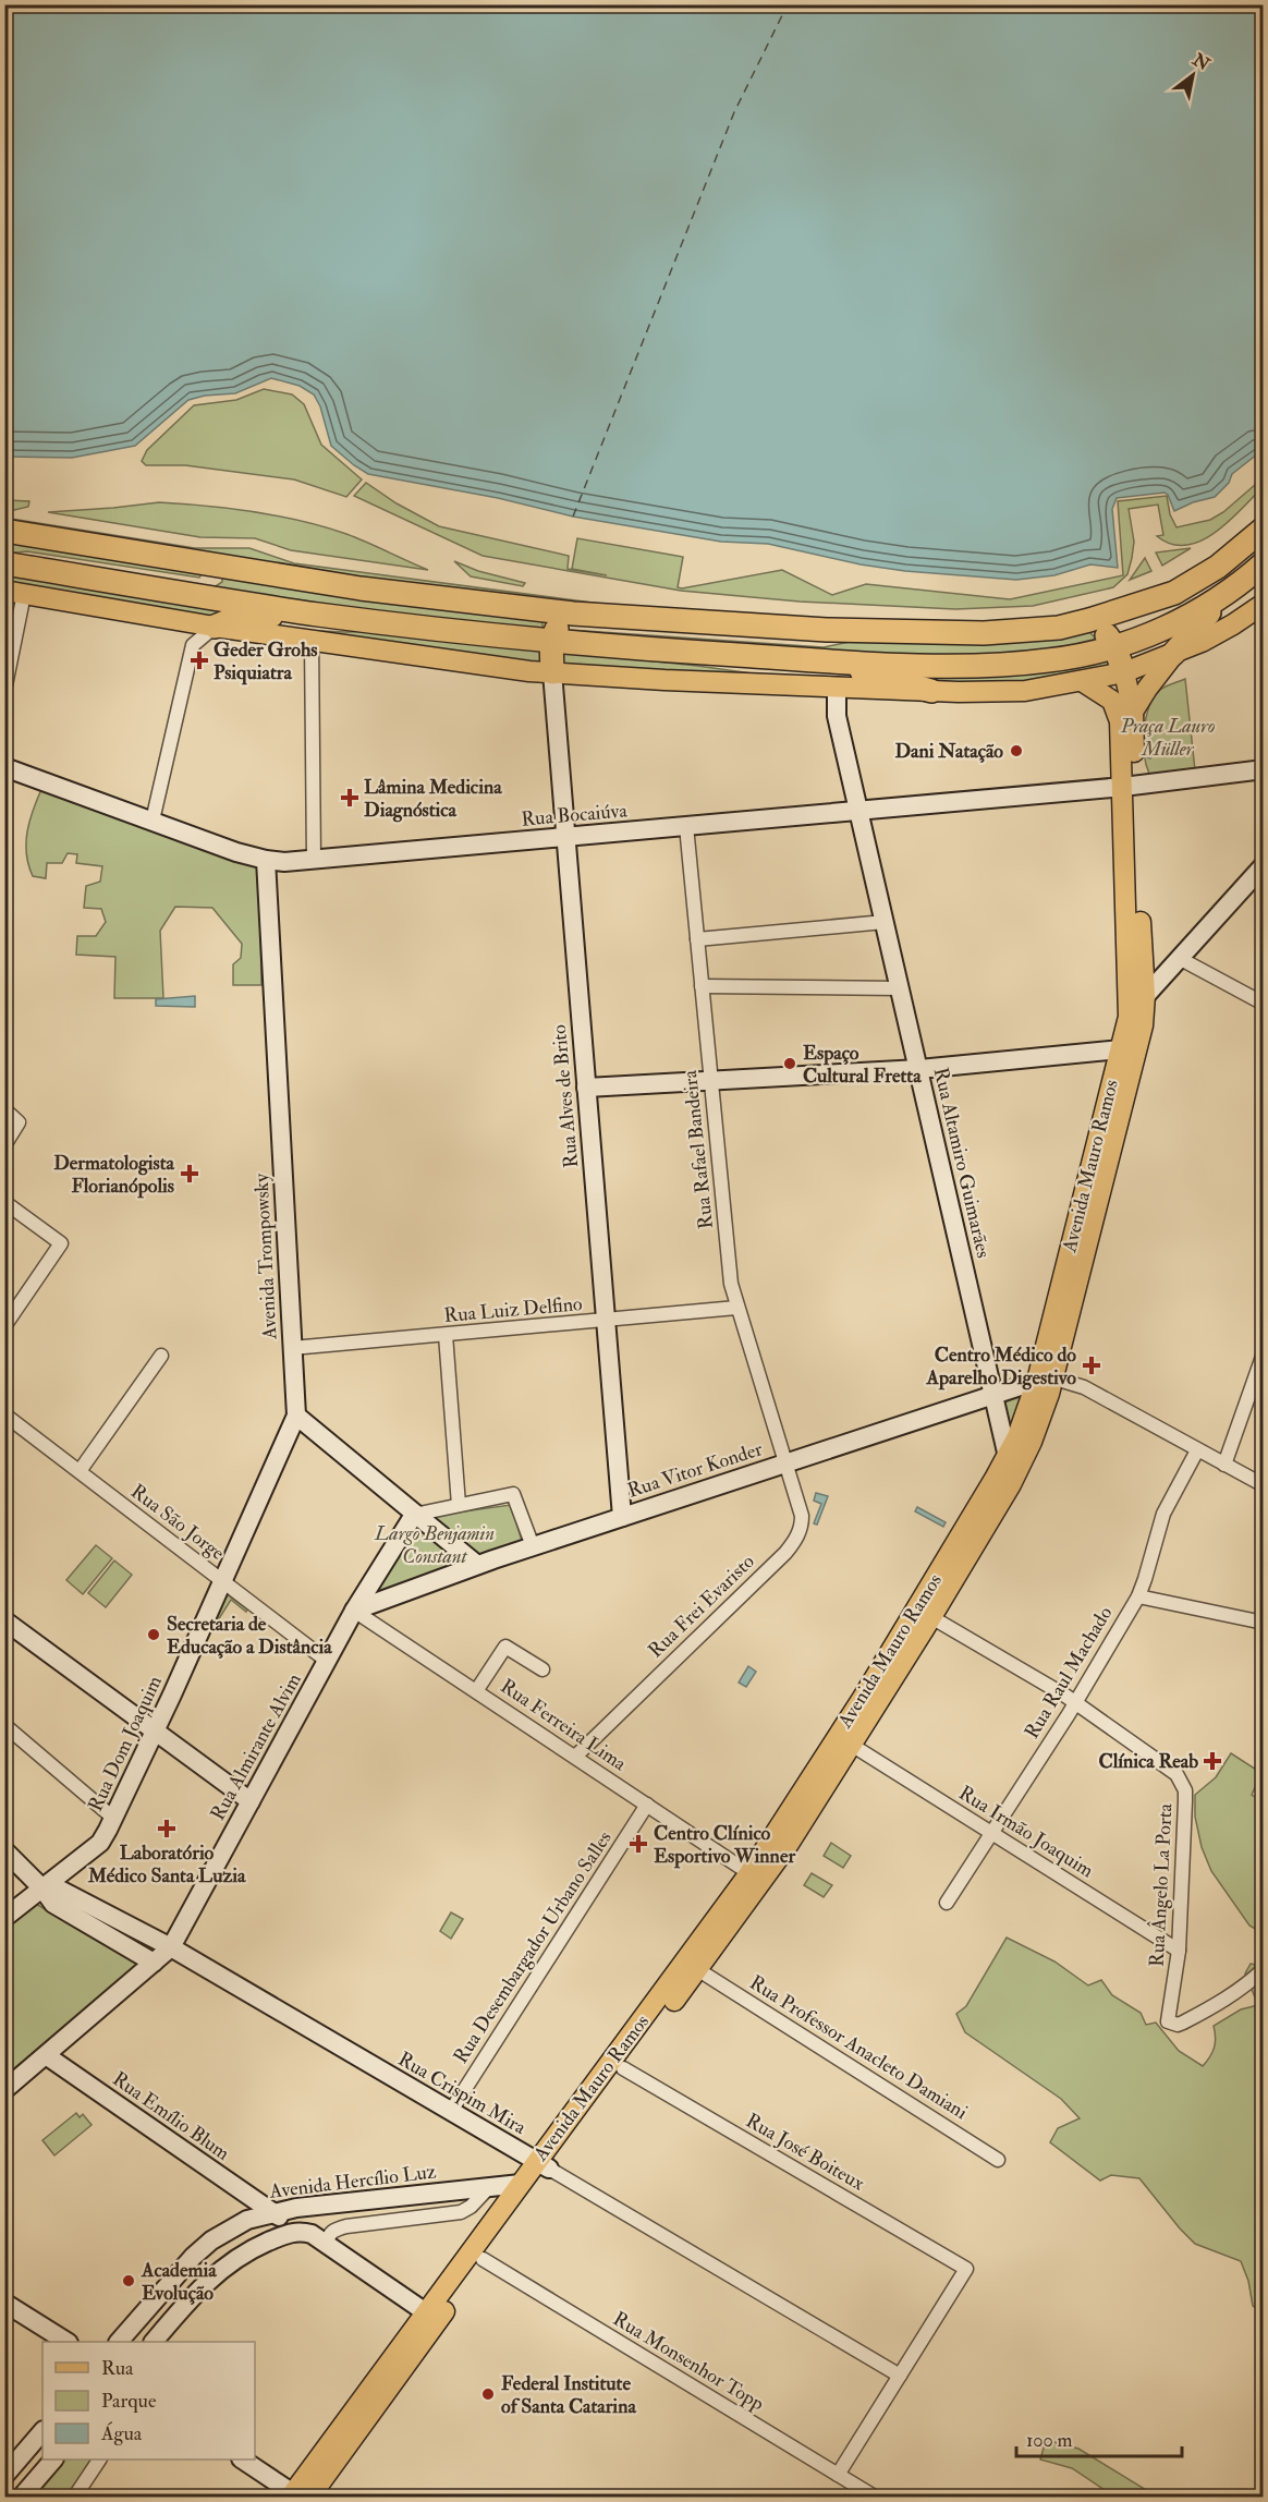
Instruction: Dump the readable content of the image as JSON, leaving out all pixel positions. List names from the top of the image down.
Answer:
{
  "streets": {
    "main road": [
      "Rua Bocaiúva",
      "Rua Alves de Brito",
      "Rua Altamiro Guimarães",
      "Avenida Mauro Ramos",
      "Avenida Trompowsky",
      "Rua Vitor Konder",
      "Rua Dom Joaquim",
      "Rua Almirante Alvim",
      "Rua Crispim Mira",
      "Rua Emílio Blum",
      "Avenida Hercílio Luz"
    ],
    "street": [
      "Rua Rafael Bandeira",
      "Rua Luiz Delfino",
      "Rua São Jorge",
      "Rua Frei Evaristo",
      "Rua Raul Machado",
      "Rua Ferreira Lima",
      "Rua Irmão Joaquim",
      "Rua Ângelo La Porta",
      "Rua Desembargador Urbano Salles",
      "Rua Professor Anacleto Damiani",
      "Rua José Boiteux",
      "Rua Monsenhor Topp"
    ]
  },
  "crossings": [
    ["Rua Bocaiúva", "Rua Alves de Brito"],
    ["Rua Bocaiúva", "Rua Rafael Bandeira"],
    ["Rua Bocaiúva", "Rua Altamiro Guimarães"],
    ["Rua Bocaiúva", "Avenida Mauro Ramos"],
    ["Rua Bocaiúva", "Avenida Trompowsky"],
    ["Rua Alves de Brito", "Rua Luiz Delfino"],
    ["Rua Alves de Brito", "Rua Vitor Konder"],
    ["Rua Rafael Bandeira", "Rua Luiz Delfino"],
    ["Rua Rafael Bandeira", "Rua Vitor Konder"],
    ["Rua Rafael Bandeira", "Rua Frei Evaristo"],
    ["Rua Altamiro Guimarães", "Avenida Mauro Ramos"],
    ["Rua Altamiro Guimarães", "Rua Vitor Konder"],
    ["Avenida Mauro Ramos", "Rua Vitor Konder"],
    ["Avenida Mauro Ramos", "Rua Ferreira Lima"],
    ["Avenida Mauro Ramos", "Rua Irmão Joaquim"],
    ["Avenida Mauro Ramos", "Rua Ângelo La Porta"],
    ["Avenida Mauro Ramos", "Rua Professor Anacleto Damiani"],
    ["Avenida Mauro Ramos", "Rua Crispim Mira"],
    ["Avenida Mauro Ramos", "Rua José Boiteux"],
    ["Avenida Mauro Ramos", "Avenida Hercílio Luz"],
    ["Avenida Mauro Ramos", "Rua Monsenhor Topp"],
    ["Avenida Trompowsky", "Rua Luiz Delfino"],
    ["Avenida Trompowsky", "Rua Dom Joaquim"],
    ["Rua Vitor Konder", "Rua Frei Evaristo"],
    ["Rua Vitor Konder", "Rua Ferreira Lima"],
    ["Rua Vitor Konder", "Rua Almirante Alvim"],
    ["Rua São Jorge", "Rua Dom Joaquim"],
    ["Rua São Jorge", "Rua Almirante Alvim"],
    ["Rua Frei Evaristo", "Rua Ferreira Lima"],
    ["Rua Raul Machado", "Rua Irmão Joaquim"],
    ["Rua Raul Machado", "Rua Ângelo La Porta"],
    ["Rua Ferreira Lima", "Rua Almirante Alvim"],
    ["Rua Ferreira Lima", "Rua Desembargador Urbano Salles"],
    ["Rua Dom Joaquim", "Rua Crispim Mira"],
    ["Rua Almirante Alvim", "Rua Crispim Mira"],
    ["Rua Almirante Alvim", "Rua Emílio Blum"],
    ["Rua Irmão Joaquim", "Rua Ângelo La Porta"],
    ["Rua Desembargador Urbano Salles", "Rua Crispim Mira"],
    ["Rua Crispim Mira", "Rua José Boiteux"],
    ["Rua Emílio Blum", "Avenida Hercílio Luz"]
  ],
  "parks": ["Praça Lauro Müller", "Largo Benjamin Constant"],
  "places": {
    "health": [
      "Geder Grohs Psiquiatra",
      "Lâmina Medicina Diagnóstica",
      "Dermatologista Florianópolis",
      "Centro Médico do Aparelho Digestivo",
      "Clínica Reab",
      "Laboratório Médico Santa Luzia",
      "Centro Clínico Esportivo Winner"
    ],
    "other": [
      "Dani Natação",
      "Espaço Cultural Fretta",
      "Secretaria de Educação a Distância",
      "Academia Evolução",
      "Federal Institute of Santa Catarina"
    ]
  },
  "legend": ["Rua", "Parque", "Água"],
  "scale_bar": "100 m",
  "north": "top right"
}
